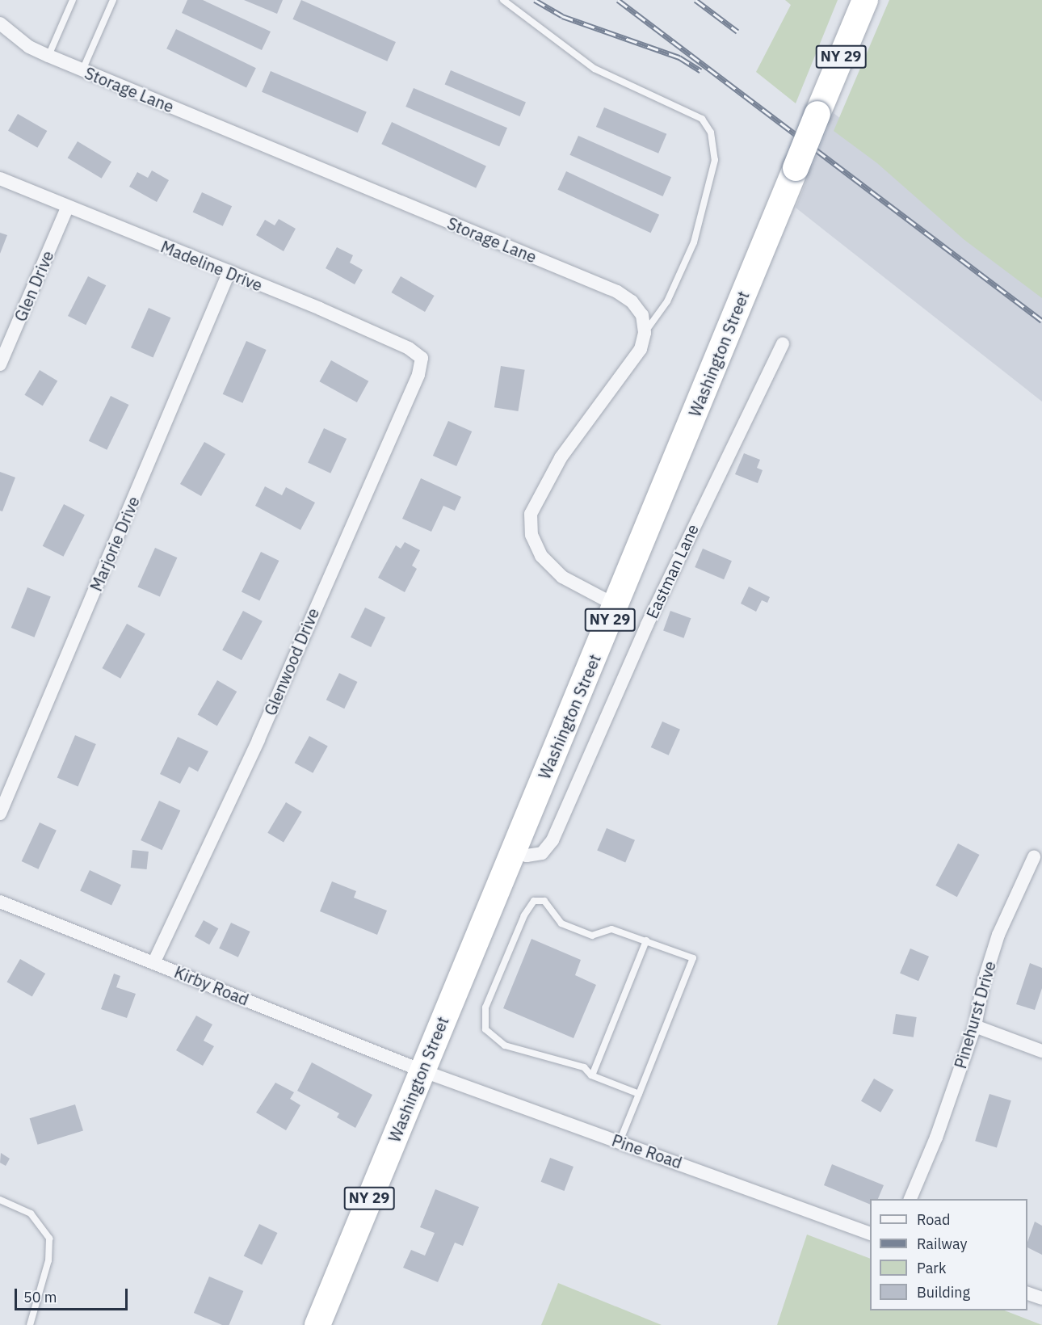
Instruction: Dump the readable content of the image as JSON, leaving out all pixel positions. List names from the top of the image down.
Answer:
{
  "streets": {
    "highway": ["NY 29", "Washington Street"],
    "street": [
      "Storage Lane",
      "Madeline Drive",
      "Glen Drive",
      "Marjorie Drive",
      "Eastman Lane",
      "Glenwood Drive",
      "Kirby Road",
      "Pinehurst Drive",
      "Pine Road"
    ]
  },
  "crossings": [
    ["Madeline Drive", "Glen Drive"],
    ["Madeline Drive", "Marjorie Drive"],
    ["Madeline Drive", "Glenwood Drive"],
    ["Washington Street", "Eastman Lane"],
    ["Washington Street", "Kirby Road"],
    ["Washington Street", "Pine Road"],
    ["Glenwood Drive", "Kirby Road"],
    ["Kirby Road", "Pine Road"]
  ],
  "legend": [
    "Road",
    "Railway",
    "Park",
    "Building"
  ],
  "scale_bar": "50 m"
}
